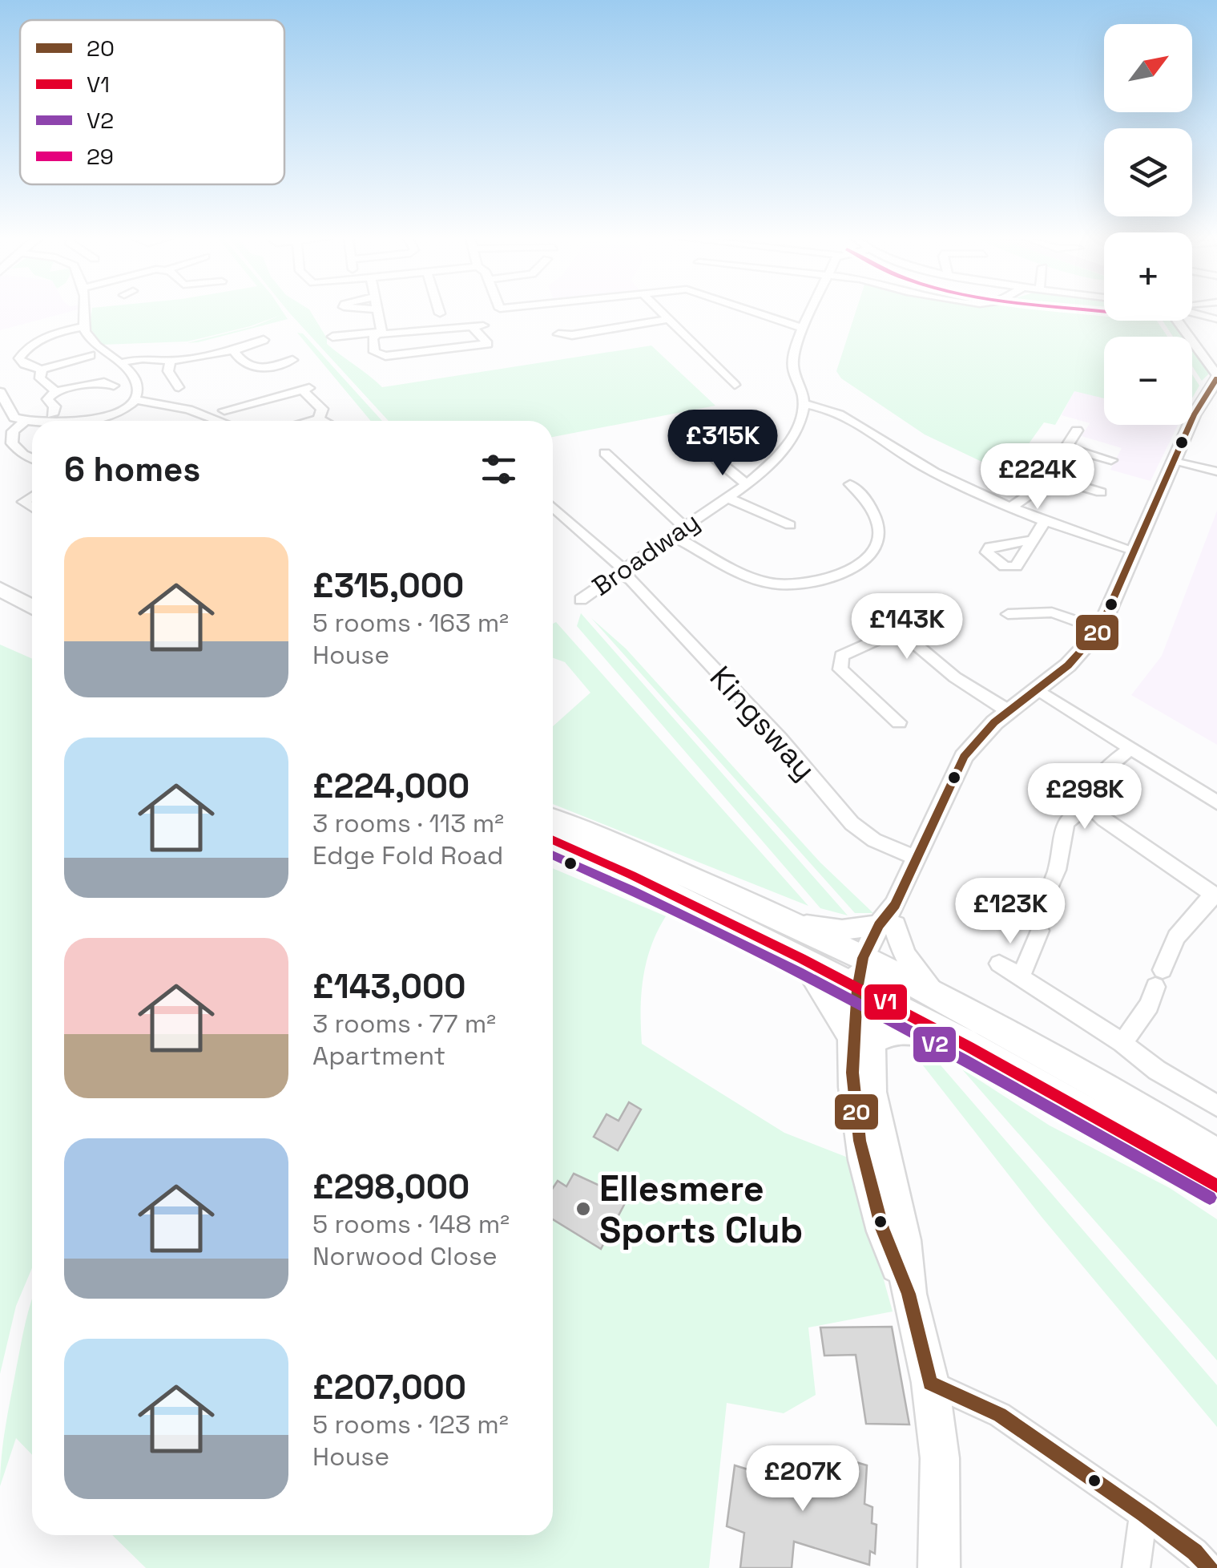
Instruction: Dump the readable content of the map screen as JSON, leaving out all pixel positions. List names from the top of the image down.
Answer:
{
  "streets": {
    "street": ["Broadway", "Kingsway"]
  },
  "crossings": [
    ["Broadway", "Kingsway"]
  ],
  "places": ["Ellesmere Sports Club"],
  "lines": [
    "transit line 29",
    "transit line 20",
    "transit line V1",
    "transit line V2"
  ],
  "legend": [
    "20",
    "V1",
    "V2",
    "29"
  ],
  "north": "top right",
  "page": {
    "map_buttons": ["+", "−"],
    "price": [
      "£315K",
      "£224K",
      "£143K",
      "£298K",
      "£123K",
      "£207K"
    ],
    "heading": "6 homes",
    "list": [
      {
        "name": "£315,000",
        "note": "5 rooms · 163 m² · House"
      },
      {
        "name": "£224,000",
        "note": "3 rooms · 113 m² · Edge Fold Road"
      },
      {
        "name": "£143,000",
        "note": "3 rooms · 77 m² · Apartment"
      },
      {
        "name": "£298,000",
        "note": "5 rooms · 148 m² · Norwood Close"
      },
      {
        "name": "£207,000",
        "note": "5 rooms · 123 m² · House"
      }
    ]
  }
}
